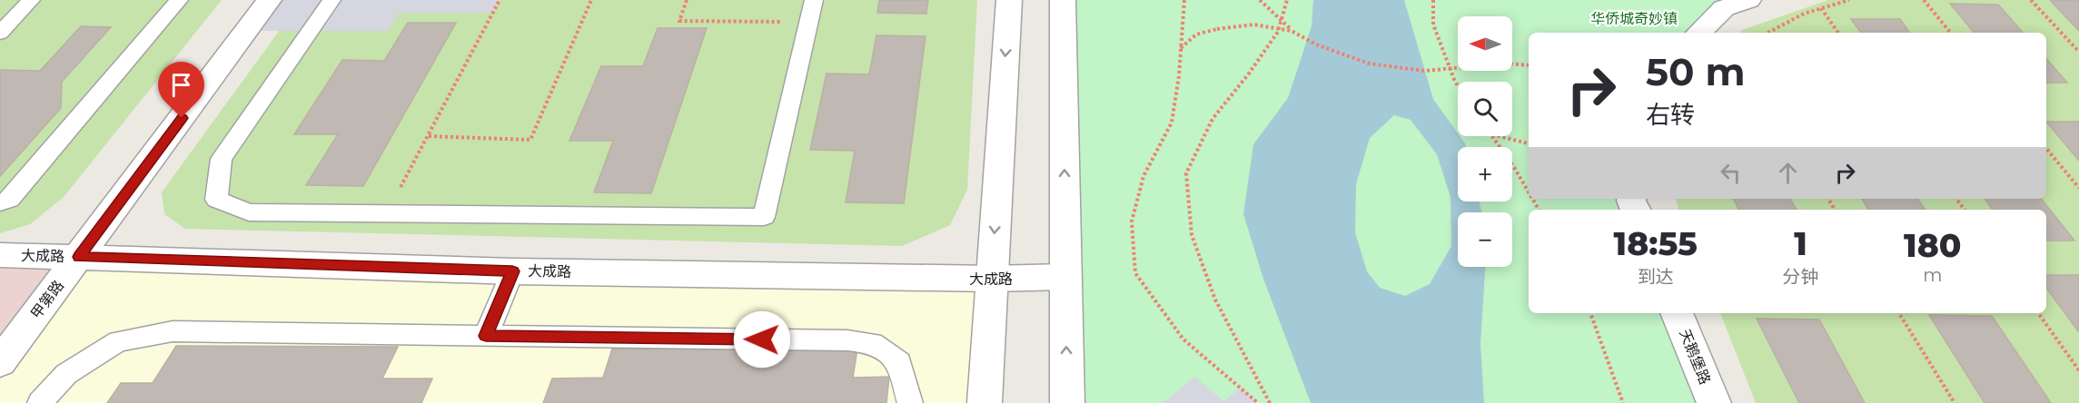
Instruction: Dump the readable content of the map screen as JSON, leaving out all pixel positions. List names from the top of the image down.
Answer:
{
  "streets": {
    "street": ["大成路", "甲第路", "天鹅堡路"]
  },
  "crossings": [
    ["大成路", "甲第路"]
  ],
  "parks": ["华侨城奇妙镇"],
  "north": "left",
  "page": {
    "map_buttons": ["+", "−"],
    "turn": ["50 m", "右转"],
    "eta": [
      "18:55",
      "到达",
      "1",
      "分钟",
      "180",
      "m"
    ]
  }
}
